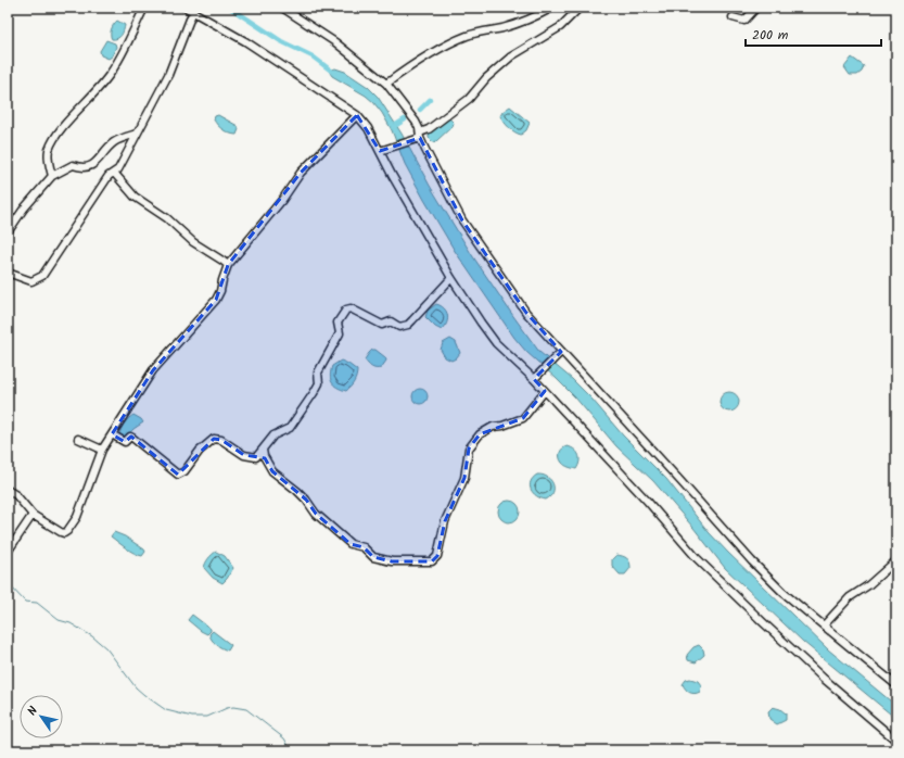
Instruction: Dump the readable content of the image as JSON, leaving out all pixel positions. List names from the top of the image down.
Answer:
{
  "scale_bar": "200 m",
  "north": "top left"
}
